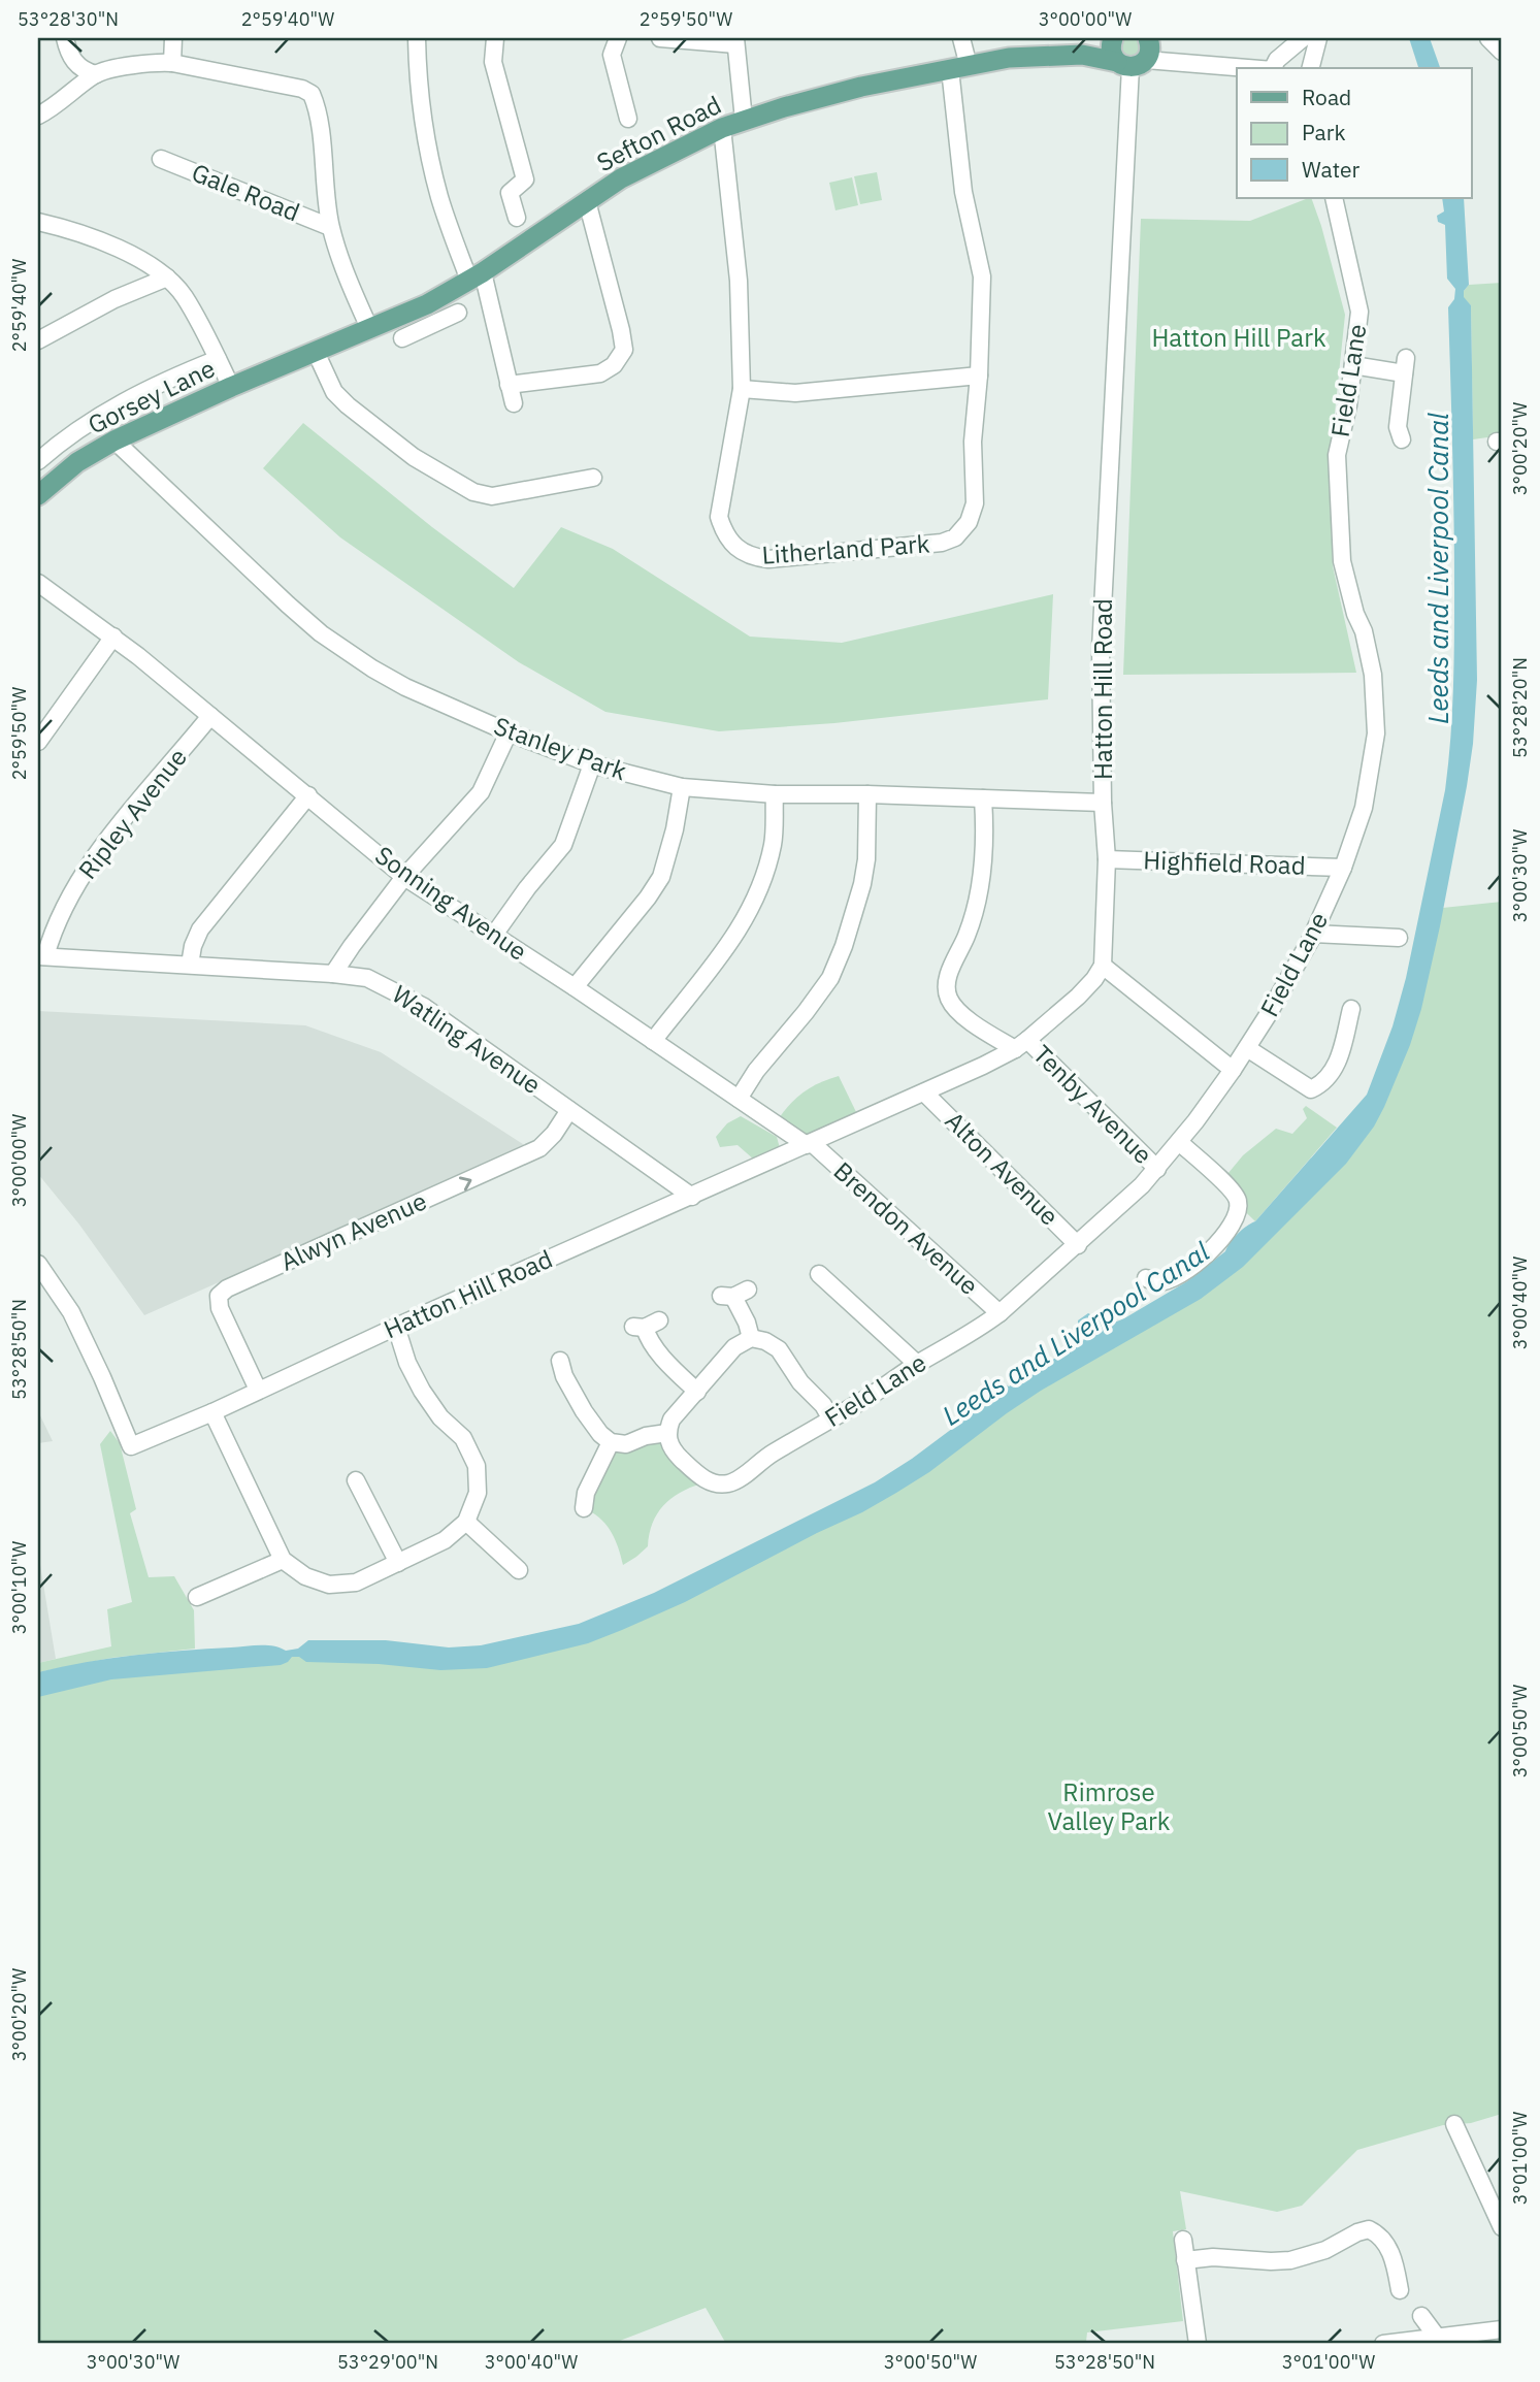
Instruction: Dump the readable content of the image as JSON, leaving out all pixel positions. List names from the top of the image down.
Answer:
{
  "streets": {
    "main road": ["Sefton Road", "Gorsey Lane"],
    "street": [
      "Gale Road",
      "Field Lane",
      "Litherland Park",
      "Hatton Hill Road",
      "Stanley Park",
      "Ripley Avenue",
      "Highfield Road",
      "Sonning Avenue",
      "Watling Avenue",
      "Tenby Avenue",
      "Alton Avenue",
      "Brendon Avenue",
      "Alwyn Avenue"
    ]
  },
  "crossings": [
    ["Sefton Road", "Gorsey Lane"],
    ["Sefton Road", "Litherland Park"],
    ["Field Lane", "Highfield Road"],
    ["Field Lane", "Tenby Avenue"],
    ["Field Lane", "Alton Avenue"],
    ["Field Lane", "Brendon Avenue"],
    ["Gorsey Lane", "Stanley Park"],
    ["Hatton Hill Road", "Stanley Park"],
    ["Hatton Hill Road", "Highfield Road"],
    ["Hatton Hill Road", "Sonning Avenue"],
    ["Hatton Hill Road", "Watling Avenue"],
    ["Hatton Hill Road", "Tenby Avenue"],
    ["Hatton Hill Road", "Alton Avenue"],
    ["Hatton Hill Road", "Brendon Avenue"],
    ["Hatton Hill Road", "Alwyn Avenue"],
    ["Stanley Park", "Tenby Avenue"],
    ["Ripley Avenue", "Sonning Avenue"],
    ["Ripley Avenue", "Watling Avenue"],
    ["Sonning Avenue", "Brendon Avenue"],
    ["Watling Avenue", "Alwyn Avenue"]
  ],
  "one_way": ["Alwyn Avenue"],
  "water": ["Leeds and Liverpool Canal"],
  "parks": ["Hatton Hill Park", "Rimrose Valley Park"],
  "legend": ["Road", "Park", "Water"],
  "coordinates": [
    "53°28'30\"N",
    "2°59'40\"W",
    "2°59'50\"W",
    "3°00'00\"W",
    "3°00'20\"W",
    "53°28'20\"N",
    "3°00'30\"W",
    "3°00'40\"W",
    "53°28'50\"N",
    "3°00'10\"W",
    "3°00'50\"W",
    "3°01'00\"W",
    "53°29'00\"N"
  ]
}
